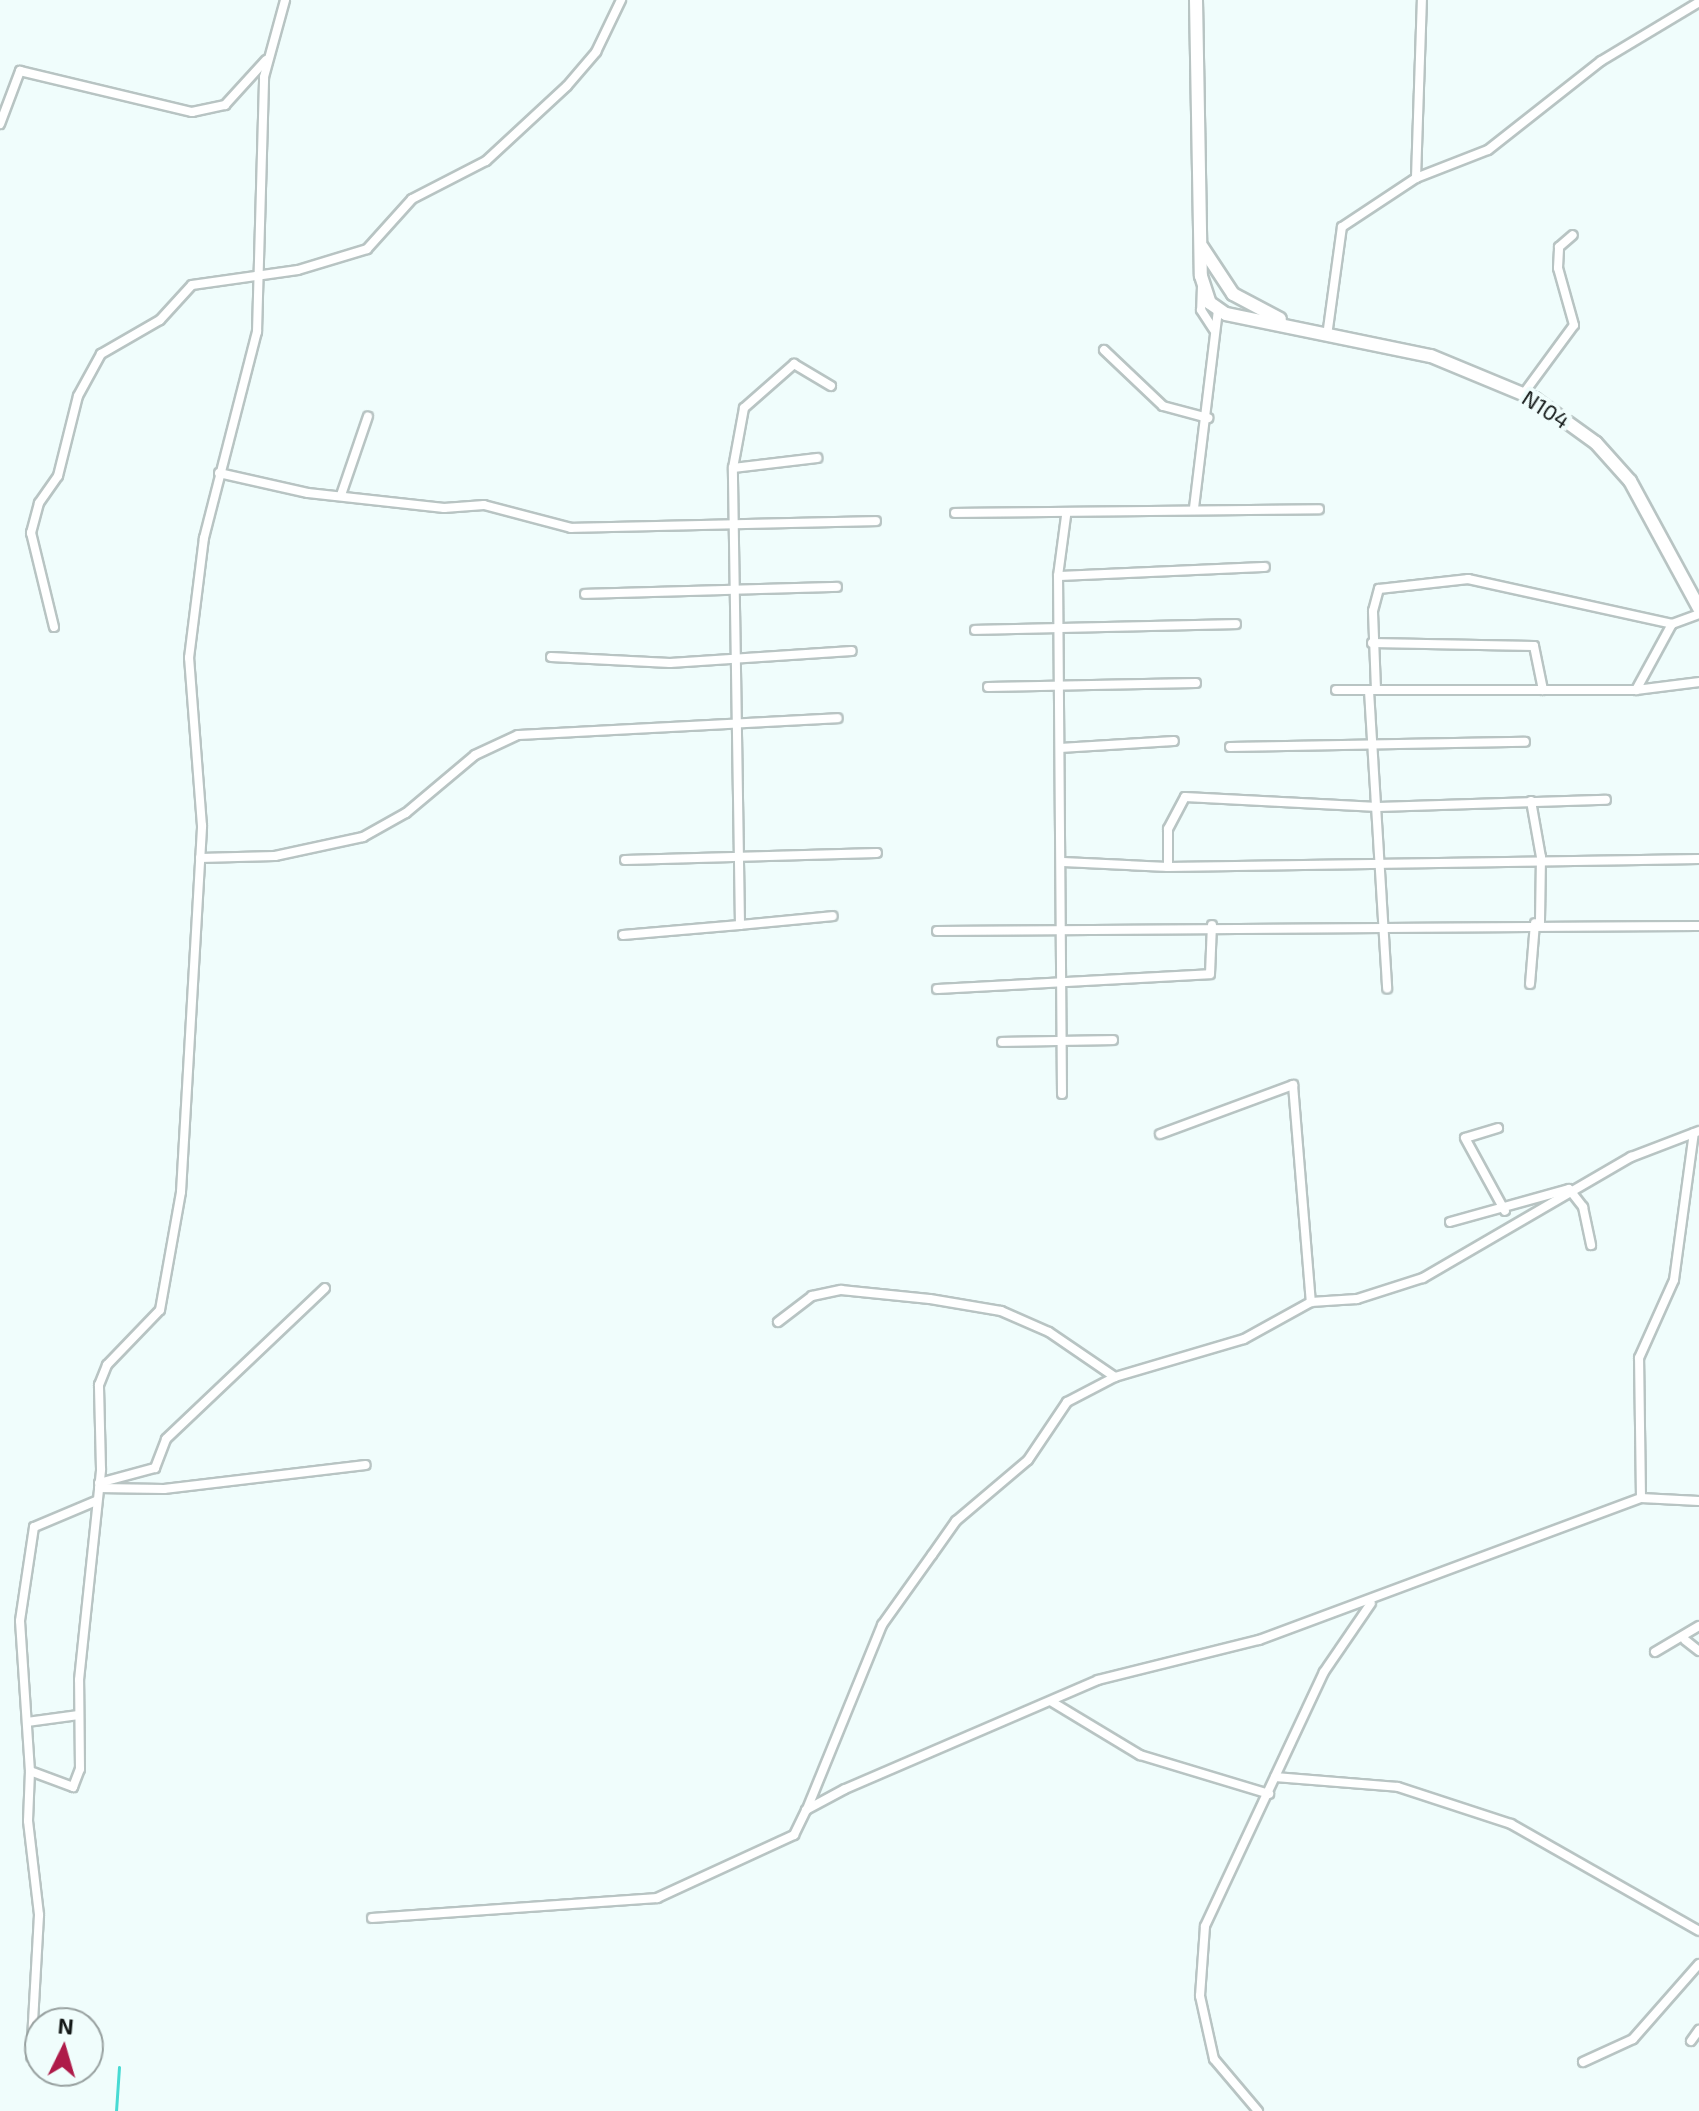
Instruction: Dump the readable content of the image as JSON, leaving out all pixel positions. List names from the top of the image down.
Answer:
{
  "streets": {
    "street": ["N104"]
  },
  "north": "top"
}
